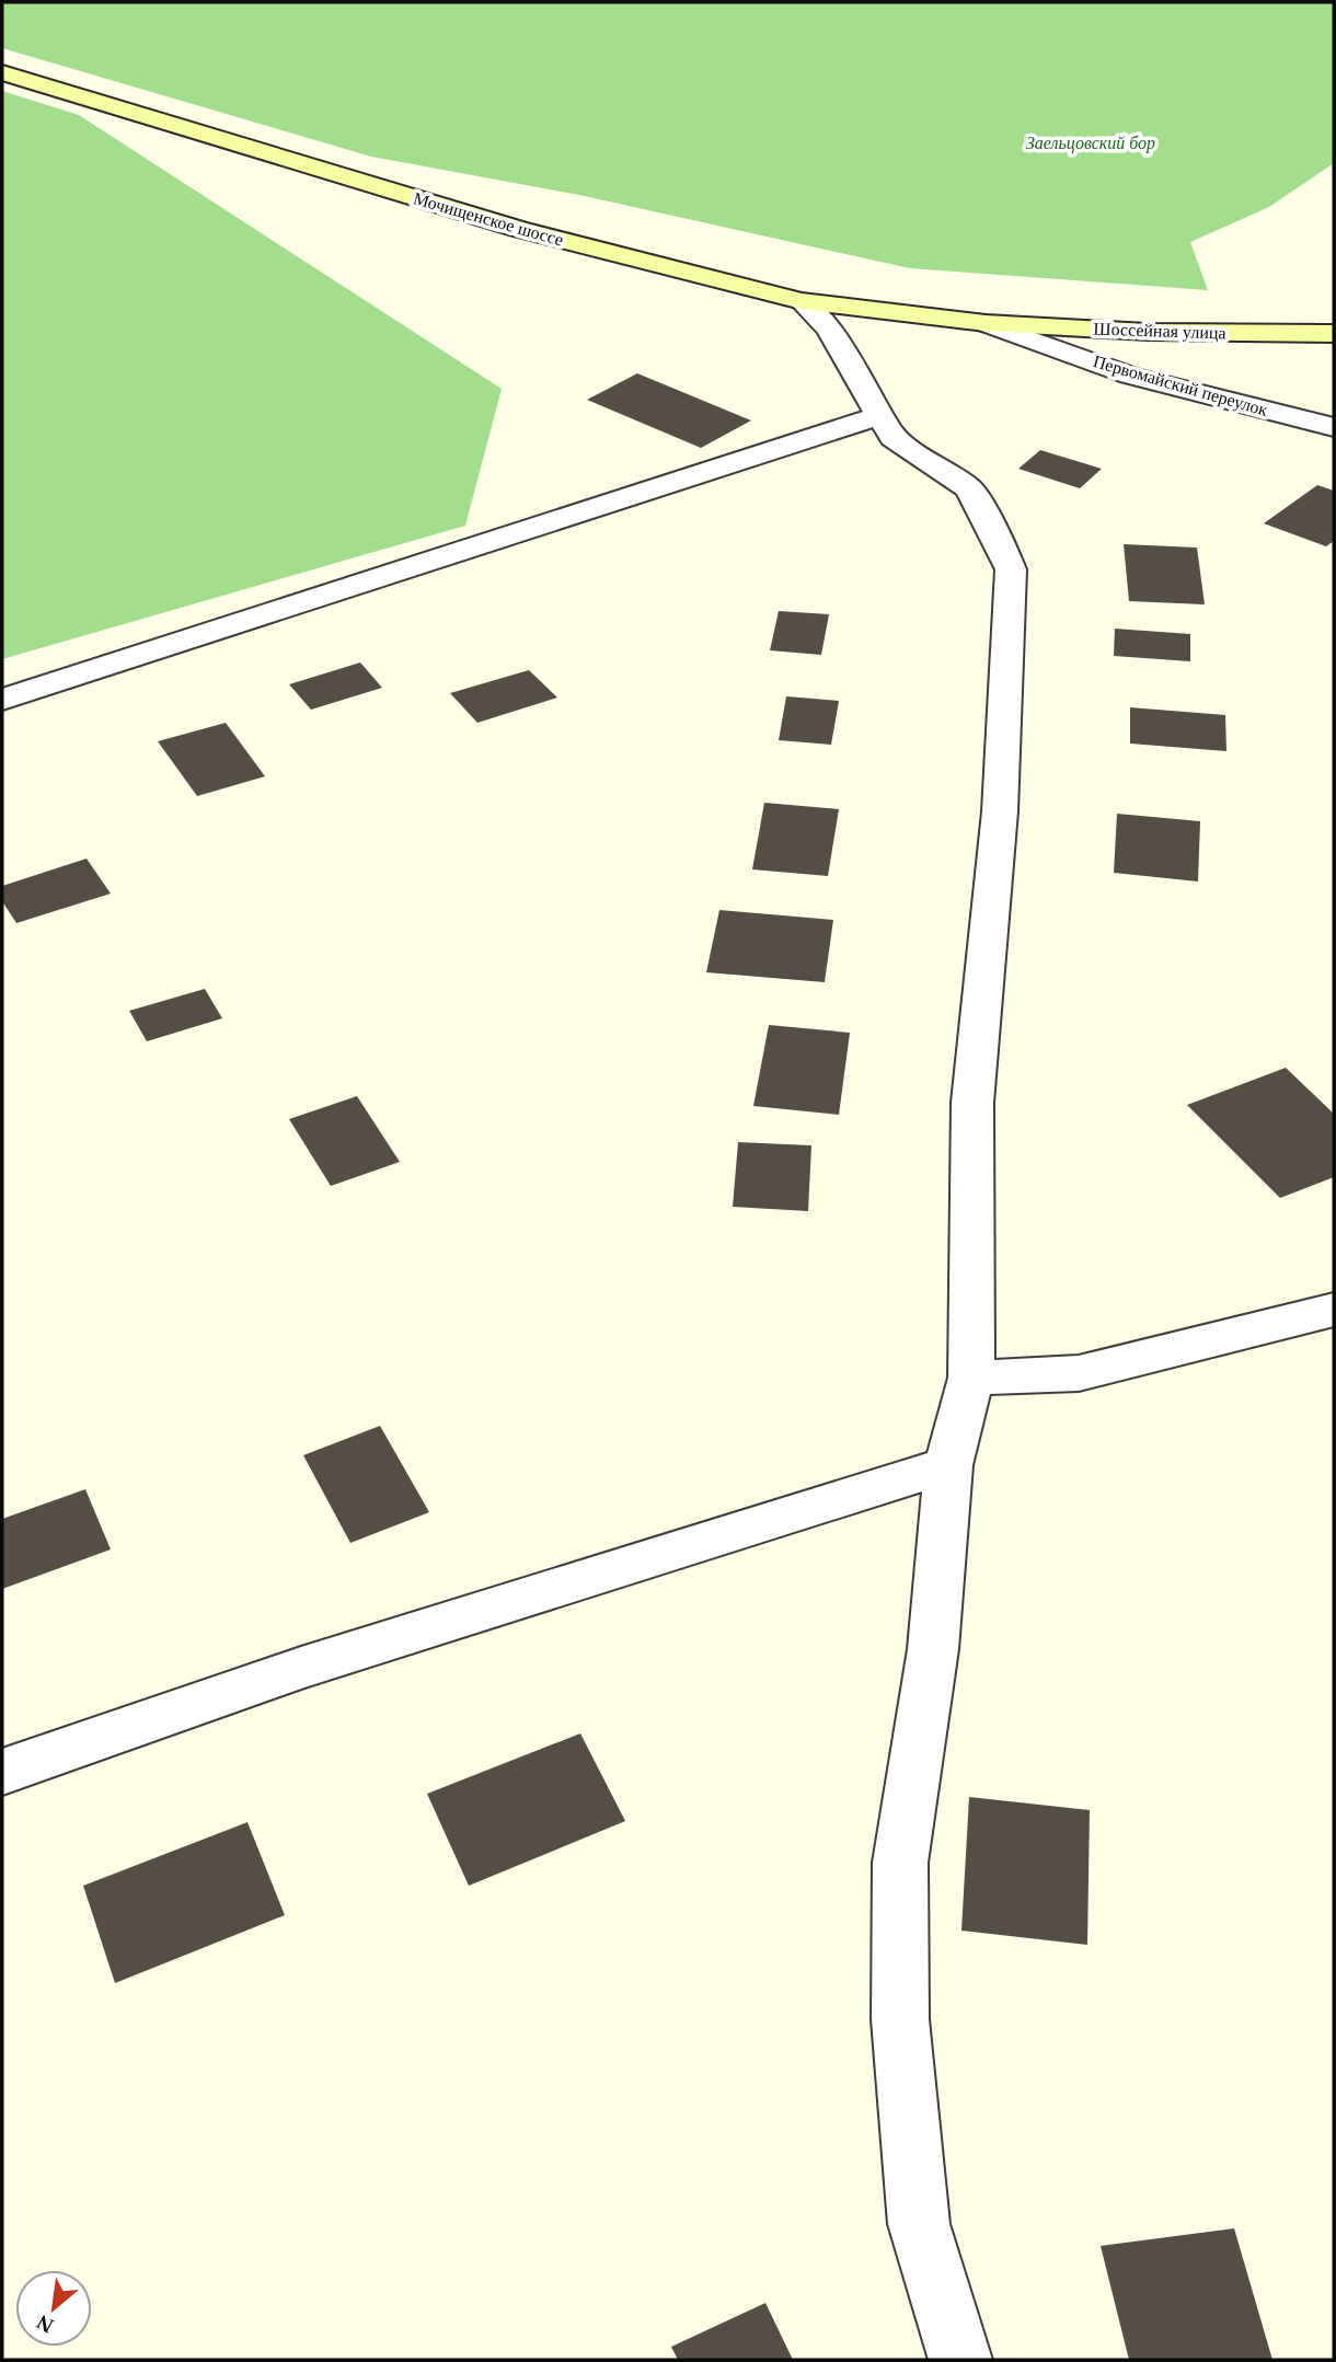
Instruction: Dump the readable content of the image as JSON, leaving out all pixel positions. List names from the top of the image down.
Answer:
{
  "streets": {
    "street": ["Мочищенское шоссе", "Шоссейная улица", "Первомайский переулок"]
  },
  "crossings": [
    ["Мочищенское шоссе", "Шоссейная улица"],
    ["Мочищенское шоссе", "Первомайский переулок"],
    ["Шоссейная улица", "Первомайский переулок"]
  ],
  "parks": ["Заельцовский бор"],
  "north": "bottom left"
}
